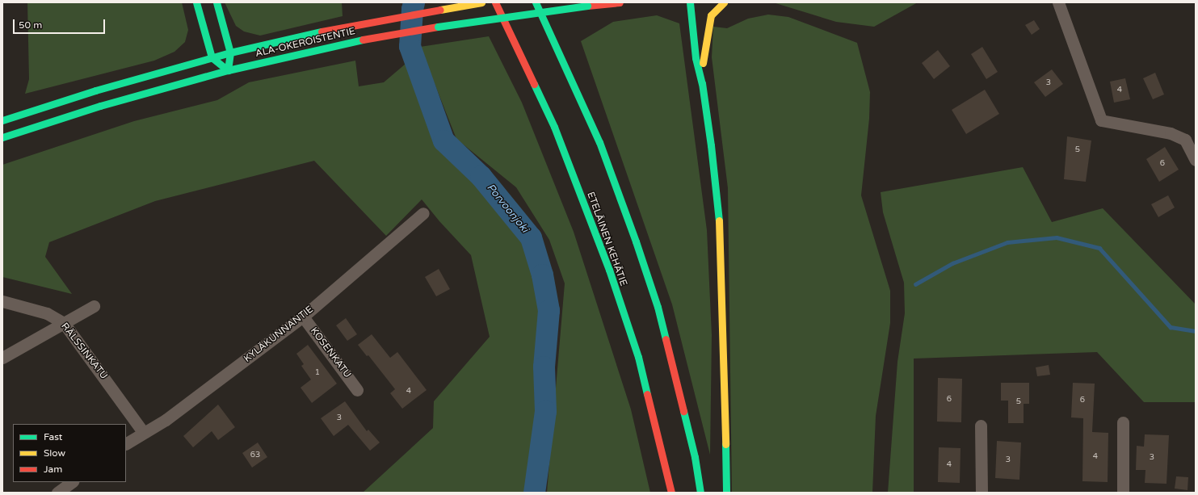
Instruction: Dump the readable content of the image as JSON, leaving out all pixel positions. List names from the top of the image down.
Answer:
{
  "streets": {
    "main road": ["ALA-OKEROISTENTIE", "ETELÄINEN KEHÄTIE"],
    "street": ["KYLÄKUNNANTIE", "RÄLSSINKATU", "KOSENKATU"]
  },
  "crossings": [
    ["KYLÄKUNNANTIE", "RÄLSSINKATU"],
    ["KYLÄKUNNANTIE", "KOSENKATU"]
  ],
  "water": ["Porvoonjoki"],
  "house_numbers": [
    "3",
    "4",
    "5",
    "6",
    "1",
    "4",
    "6",
    "6",
    "5",
    "3",
    "63",
    "4",
    "3",
    "3",
    "4"
  ],
  "legend": ["Fast", "Slow", "Jam"],
  "scale_bar": "50 m"
}
